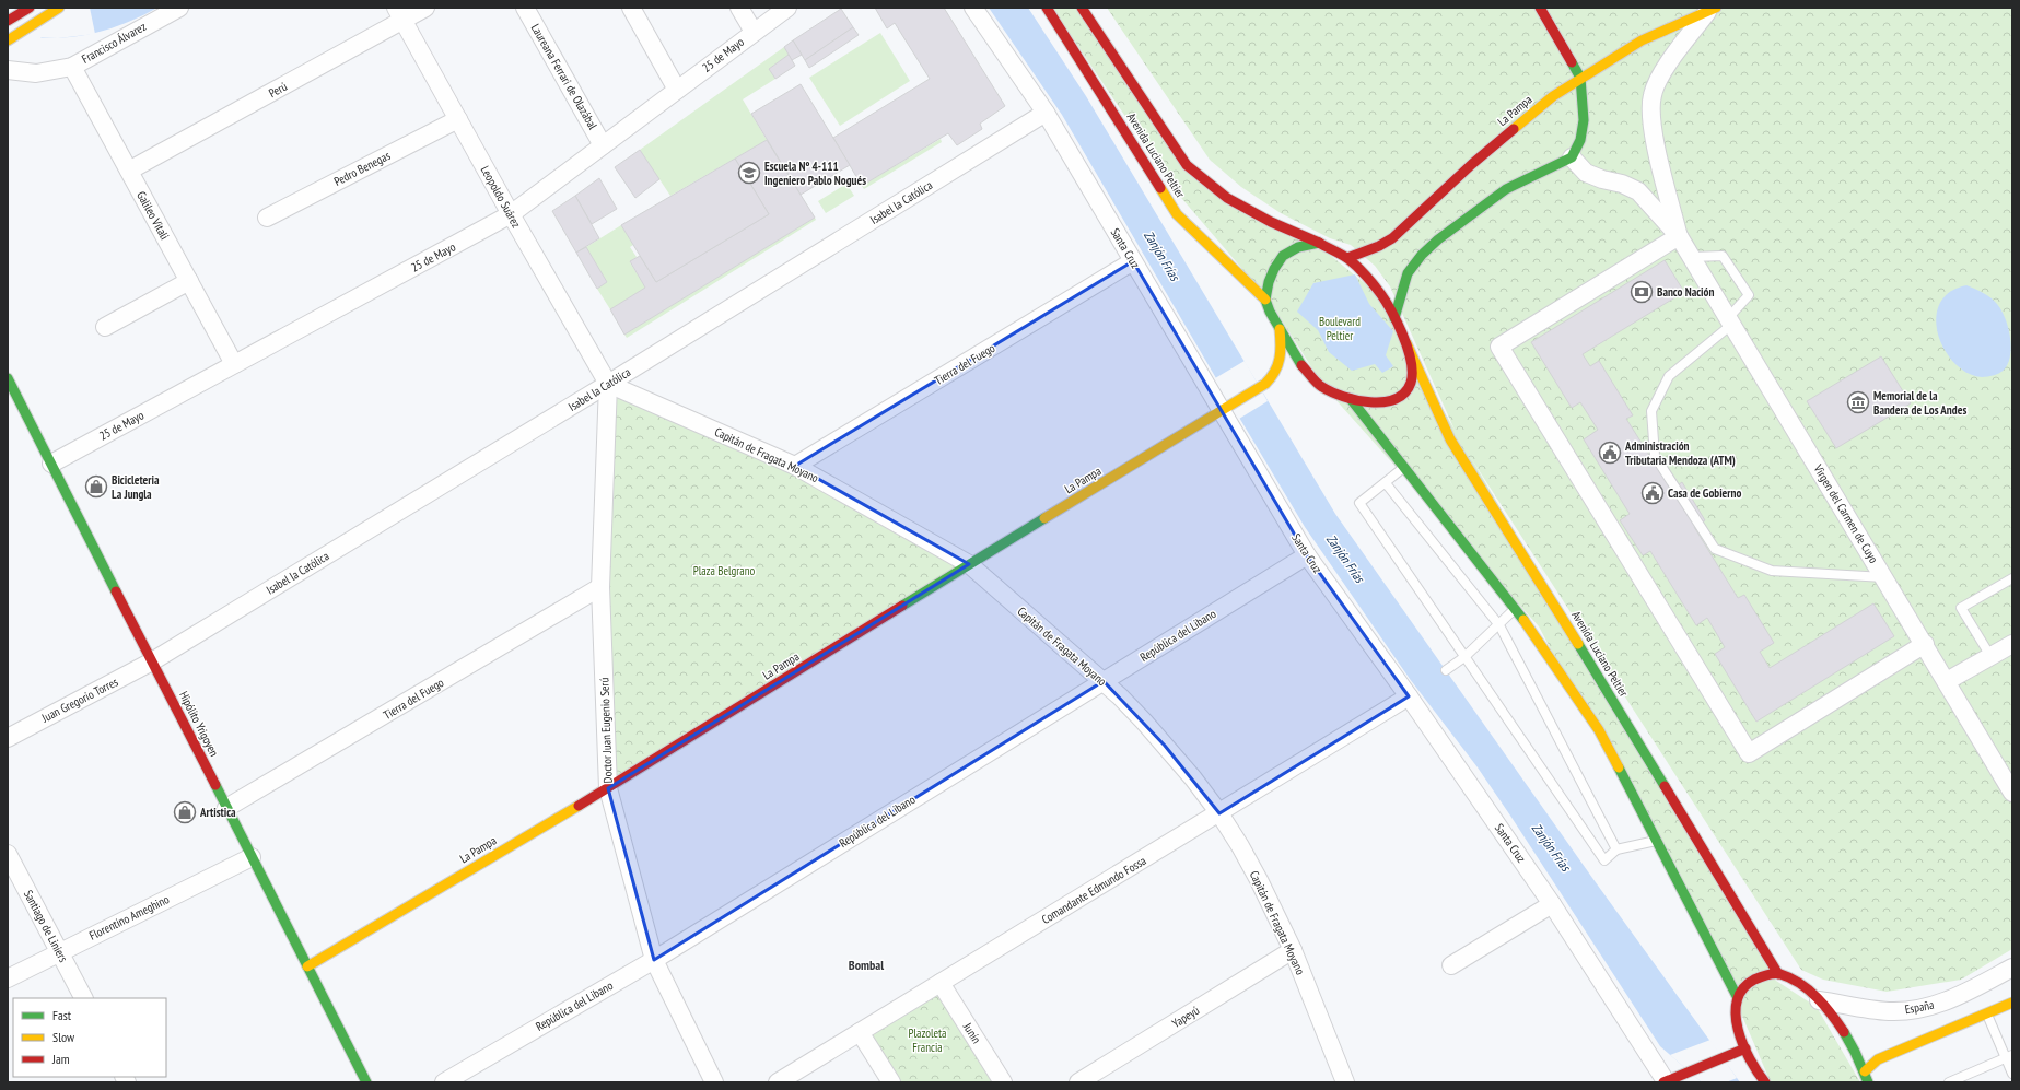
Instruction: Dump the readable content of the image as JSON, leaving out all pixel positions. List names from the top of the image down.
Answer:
{
  "streets": {
    "street": [
      "Francisco Álvarez",
      "25 de Mayo",
      "Laureana Ferrari de Olazábal",
      "Perú",
      "La Pampa",
      "Avenida Luciano Peltier",
      "Pedro Benegas",
      "Leopoldo Suárez",
      "Isabel la Católica",
      "Galileo Vitali",
      "Santa Cruz",
      "Tierra del Fuego",
      "Capitán de Fragata Moyano",
      "Virgen del Carmen de Cuyo",
      "República del Libano",
      "Juan Gregorio Torres",
      "Hipólito Yrigoyen",
      "Doctor Juan Eugenio Serú",
      "Comandante Edmundo Fossa",
      "Florentino Ameghino",
      "Santiago de Liniers",
      "España",
      "Yapeyú",
      "Junín"
    ]
  },
  "crossings": [
    ["Francisco Álvarez", "Galileo Vitali"],
    ["25 de Mayo", "Laureana Ferrari de Olazábal"],
    ["25 de Mayo", "Leopoldo Suárez"],
    ["25 de Mayo", "Galileo Vitali"],
    ["25 de Mayo", "Hipólito Yrigoyen"],
    ["Perú", "Leopoldo Suárez"],
    ["Perú", "Galileo Vitali"],
    ["La Pampa", "Avenida Luciano Peltier"],
    ["La Pampa", "Santa Cruz"],
    ["La Pampa", "Capitán de Fragata Moyano"],
    ["La Pampa", "Virgen del Carmen de Cuyo"],
    ["La Pampa", "Hipólito Yrigoyen"],
    ["La Pampa", "Doctor Juan Eugenio Serú"],
    ["Pedro Benegas", "Leopoldo Suárez"],
    ["Leopoldo Suárez", "Isabel la Católica"],
    ["Leopoldo Suárez", "Capitán de Fragata Moyano"],
    ["Leopoldo Suárez", "Doctor Juan Eugenio Serú"],
    ["Isabel la Católica", "Santa Cruz"],
    ["Isabel la Católica", "Capitán de Fragata Moyano"],
    ["Isabel la Católica", "Juan Gregorio Torres"],
    ["Isabel la Católica", "Hipólito Yrigoyen"],
    ["Isabel la Católica", "Doctor Juan Eugenio Serú"],
    ["Santa Cruz", "Tierra del Fuego"],
    ["Santa Cruz", "República del Libano"],
    ["Santa Cruz", "Comandante Edmundo Fossa"],
    ["Tierra del Fuego", "Capitán de Fragata Moyano"],
    ["Tierra del Fuego", "Hipólito Yrigoyen"],
    ["Tierra del Fuego", "Doctor Juan Eugenio Serú"],
    ["Capitán de Fragata Moyano", "República del Libano"],
    ["Capitán de Fragata Moyano", "Doctor Juan Eugenio Serú"],
    ["Capitán de Fragata Moyano", "Comandante Edmundo Fossa"],
    ["Capitán de Fragata Moyano", "Yapeyú"],
    ["República del Libano", "Doctor Juan Eugenio Serú"],
    ["Juan Gregorio Torres", "Hipólito Yrigoyen"],
    ["Hipólito Yrigoyen", "Florentino Ameghino"],
    ["Comandante Edmundo Fossa", "Junín"],
    ["Florentino Ameghino", "Santiago de Liniers"]
  ],
  "districts": ["Bombal"],
  "water": ["Zanjón Frías"],
  "parks": ["Boulevard Peltier", "Plaza Belgrano", "Plazoleta Francia"],
  "places": {
    "school or university": ["Escuela Nº 4-111 Ingeniero Pablo Nogués"],
    "bank": ["Banco Nación"],
    "museum": ["Memorial de la Bandera de Los Andes"],
    "public building": ["Administración Tributaria Mendoza (ATM)", "Casa de Gobierno"],
    "shop": ["Bicicleteria La Jungla", "Artistica"]
  },
  "legend": ["Fast", "Slow", "Jam"]
}
